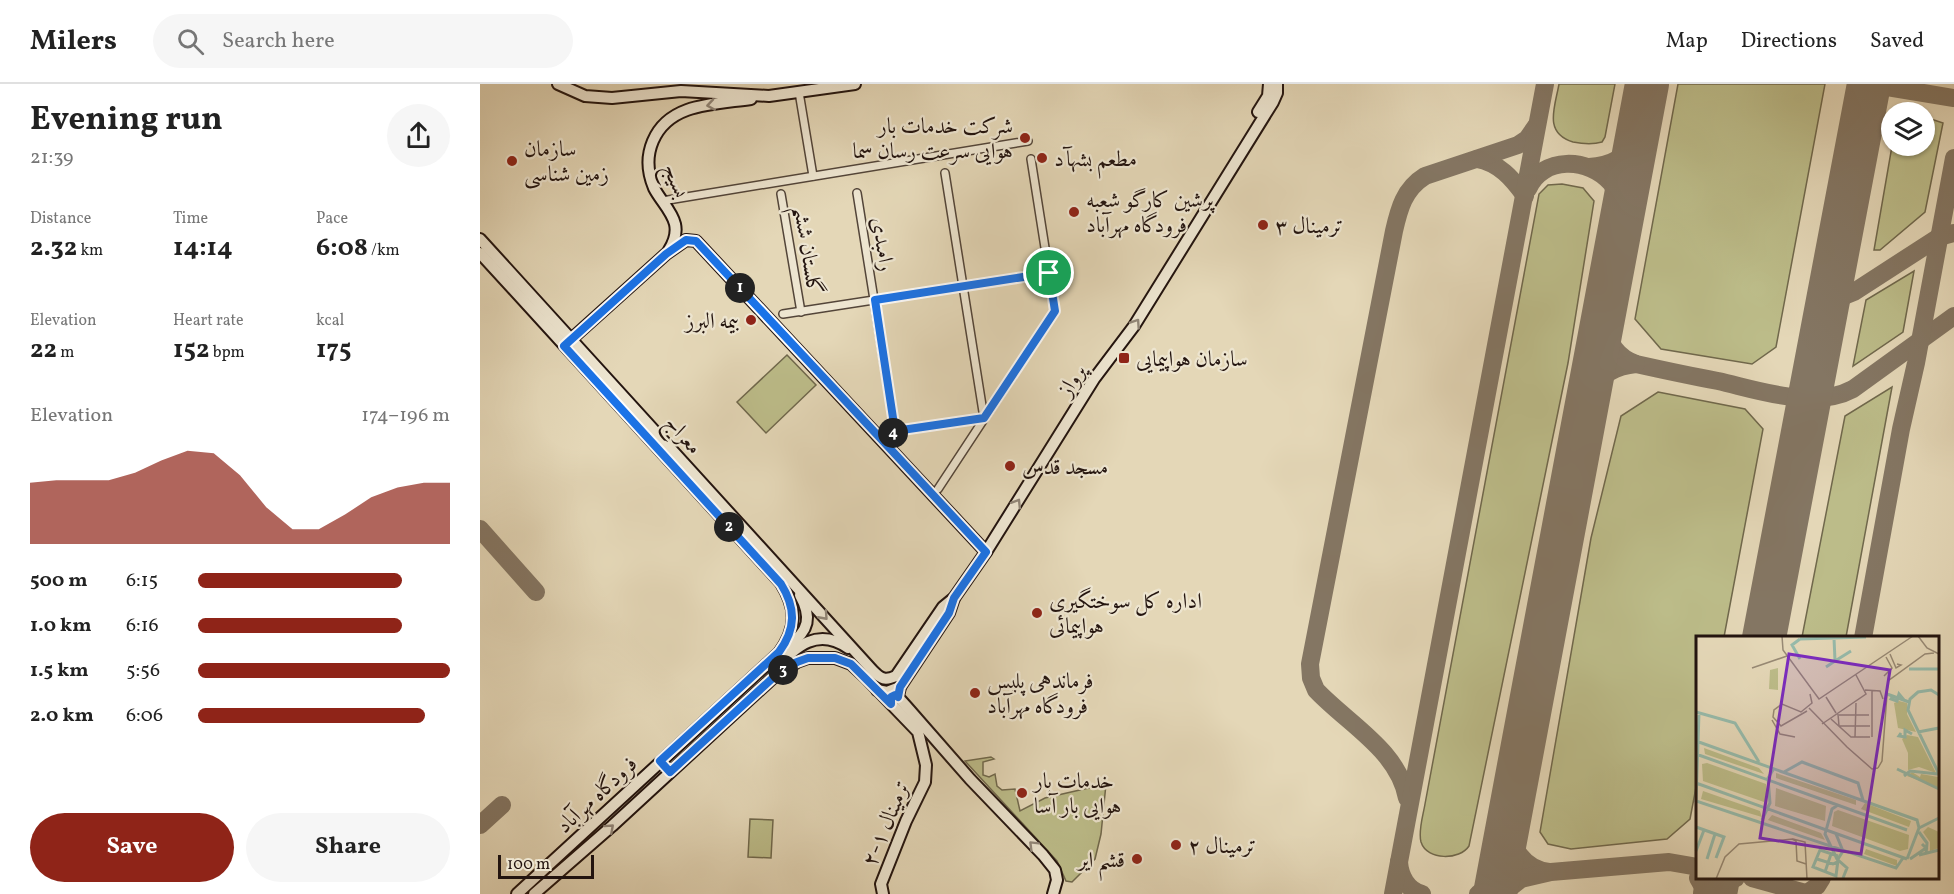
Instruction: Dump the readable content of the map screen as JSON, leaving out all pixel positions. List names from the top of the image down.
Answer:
{
  "streets": {
    "main road": [
      "بسیج",
      "پرواز",
      "معراج",
      "فرودگاه مهرآباد",
      "ترمینال ۱-۲"
    ],
    "street": ["رامبدی", "گلستان ششم"]
  },
  "crossings": [
    ["پرواز", "معراج"],
    ["معراج", "فرودگاه مهرآباد"]
  ],
  "one_way": ["پرواز"],
  "places": {
    "other": [
      "شرکت خدمات بار هوایی سرعت رسان سما",
      "مطعم بشهآد",
      "سازمان زمین شناسی",
      "پرشین کارگو شعبه فرودگاه مهرآباد",
      "ترمینال ۳",
      "بیمه البرز",
      "مسجد قدس",
      "اداره کل سوختگیری هواپیمائی",
      "فرماندهی پلیس فرودگاه مهرآباد",
      "خدمات بار هوایی بار آسا",
      "ترمینال ۲",
      "قشم ایر"
    ],
    "transit": ["سازمان هواپیمایی"]
  },
  "scale_bar": "100 m",
  "page": {
    "header": "Milers",
    "search": "Search here",
    "nav": ["Map", "Directions", "Saved"],
    "heading": ["Evening run", "21:39"],
    "stats": [
      ["Distance", "2.32 km"],
      ["Time", "14:14"],
      ["Pace", "6:08 /km"],
      ["Elevation", "22 m"],
      ["Heart rate", "152 bpm"],
      ["kcal", "175"]
    ],
    "pins": [
      "1",
      "4",
      "2",
      "3"
    ],
    "chart": ["Elevation", "174–196 m"],
    "list": [
      {
        "name": "500 m",
        "note": "6:15"
      },
      {
        "name": "1.0 km",
        "note": "6:16"
      },
      {
        "name": "1.5 km",
        "note": "5:56"
      },
      {
        "name": "2.0 km",
        "note": "6:06"
      }
    ],
    "buttons": ["Save", "Share"],
    "scale": "100 m"
  }
}
